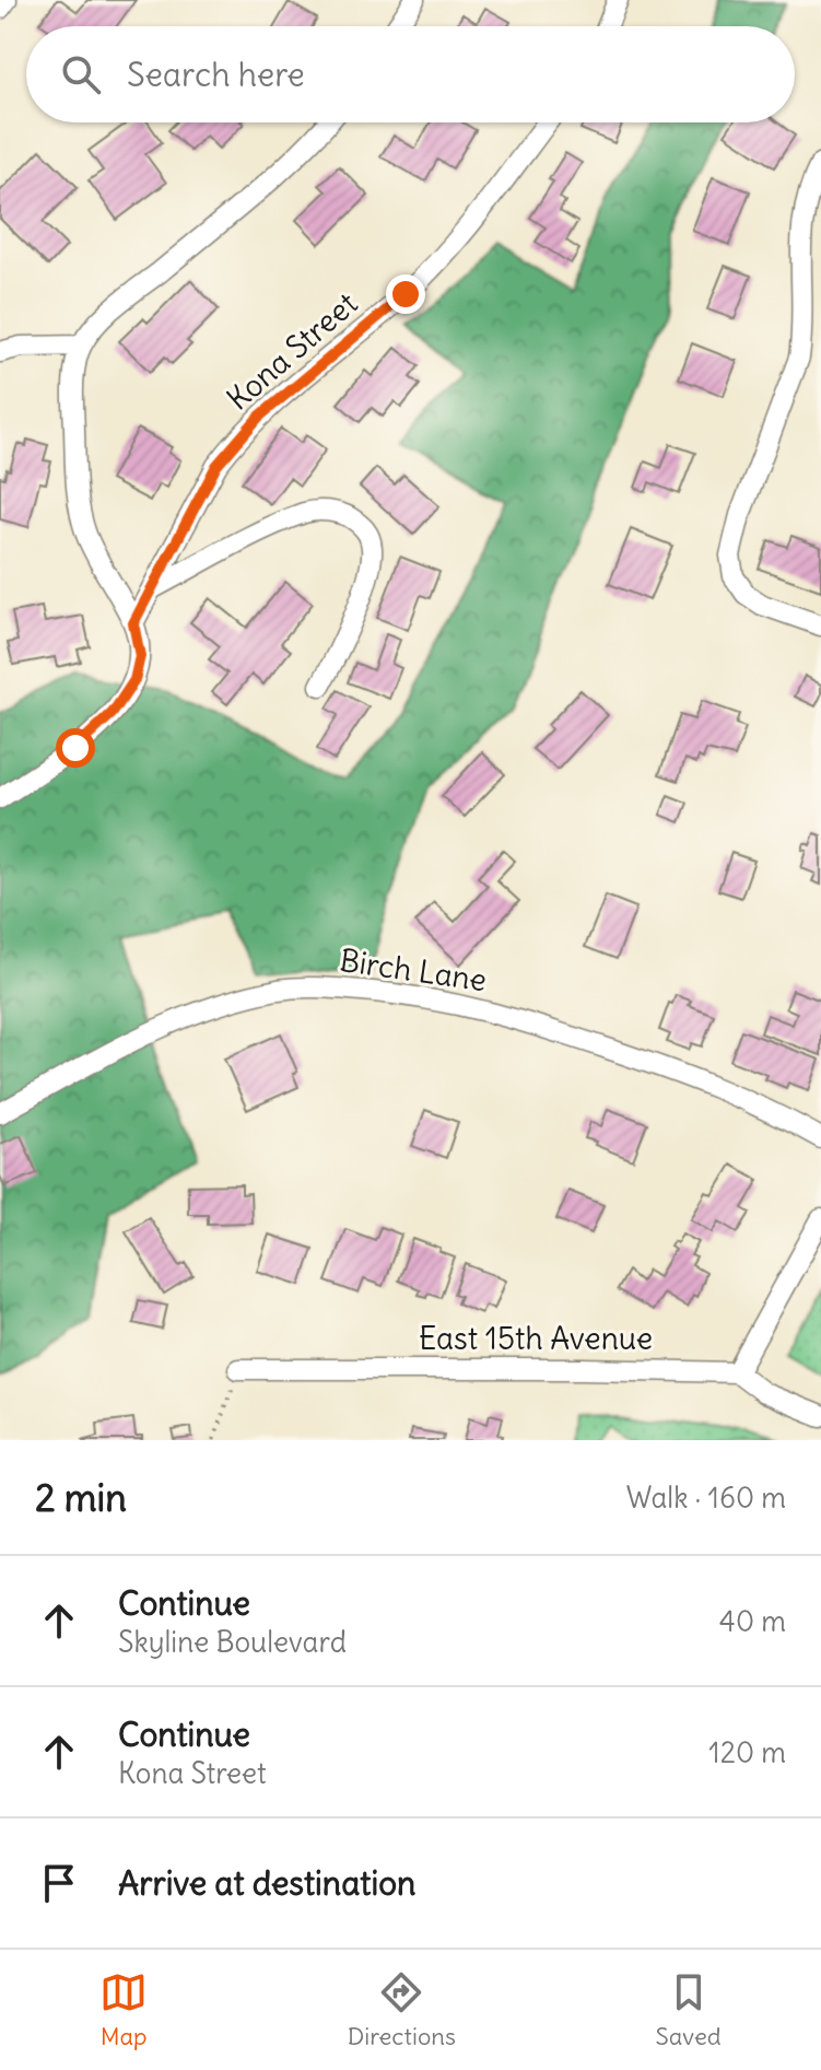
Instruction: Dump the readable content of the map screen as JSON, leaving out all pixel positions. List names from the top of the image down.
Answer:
{
  "streets": {
    "street": ["Kona Street", "Birch Lane", "East 15th Avenue"]
  },
  "page": {
    "search": "Search here",
    "heading": ["2 min", "Walk · 160 m"],
    "list": [
      ["Continue", "Skyline Boulevard", "40 m"],
      ["Continue", "Kona Street", "120 m"],
      "Arrive at destination"
    ],
    "nav": ["Map", "Directions", "Saved"]
  }
}
